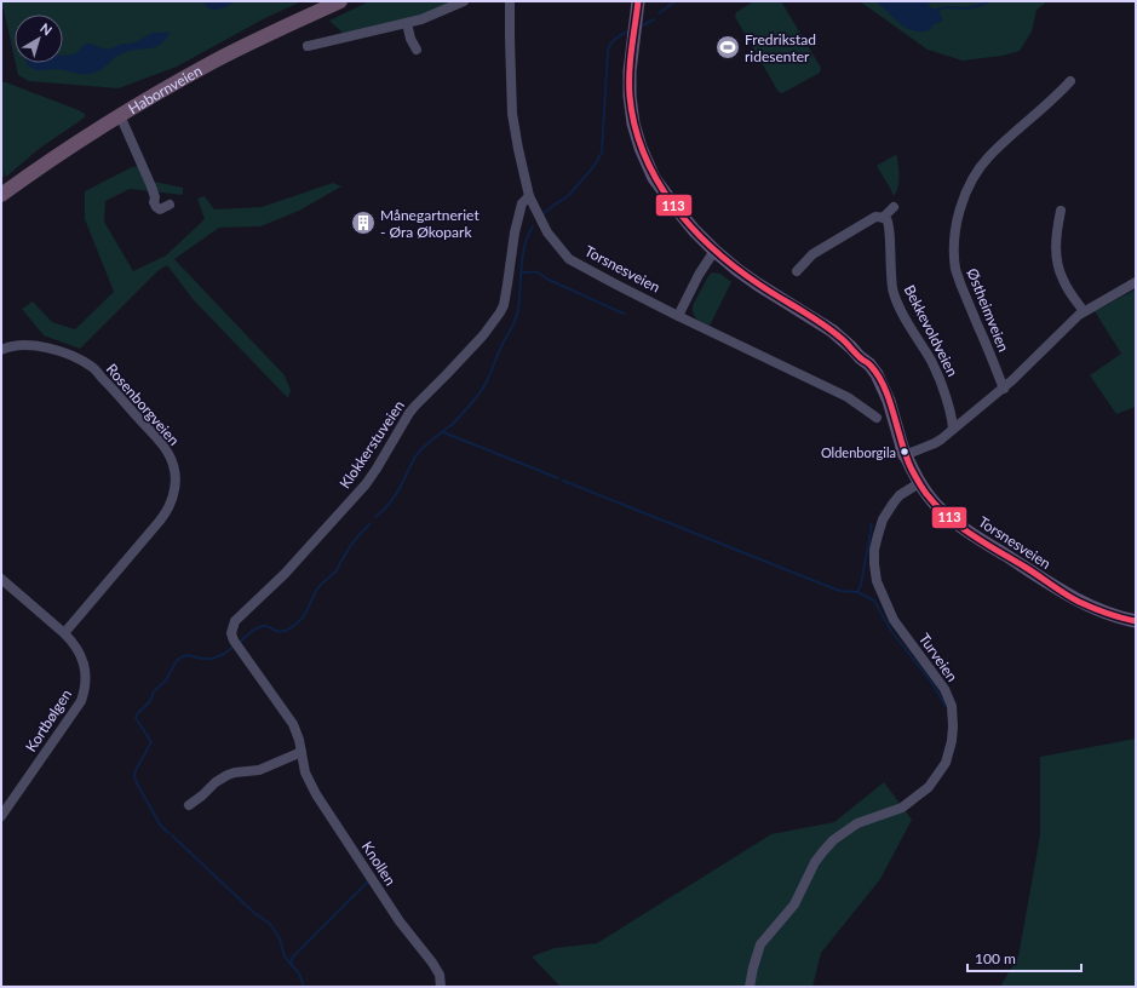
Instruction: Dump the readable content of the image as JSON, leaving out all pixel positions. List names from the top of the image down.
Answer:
{
  "streets": {
    "highway": ["Habornveien"],
    "main road": ["Torsnesveien"],
    "street": [
      "Østheimveien",
      "Bekkevoldveien",
      "Rosenborgveien",
      "Klokkerstuveien",
      "Turveien",
      "Kortbølgen",
      "Knollen"
    ]
  },
  "crossings": [
    ["Torsnesveien", "Klokkerstuveien"],
    ["Torsnesveien", "Turveien"],
    ["Rosenborgveien", "Kortbølgen"],
    ["Klokkerstuveien", "Knollen"]
  ],
  "places": {
    "sports": ["Fredrikstad ridesenter"],
    "building": ["Månegartneriet - Øra Økopark"],
    "other": ["Oldenborgila"]
  },
  "lines": ["transit line 113"],
  "scale_bar": "100 m",
  "north": "top right"
}
